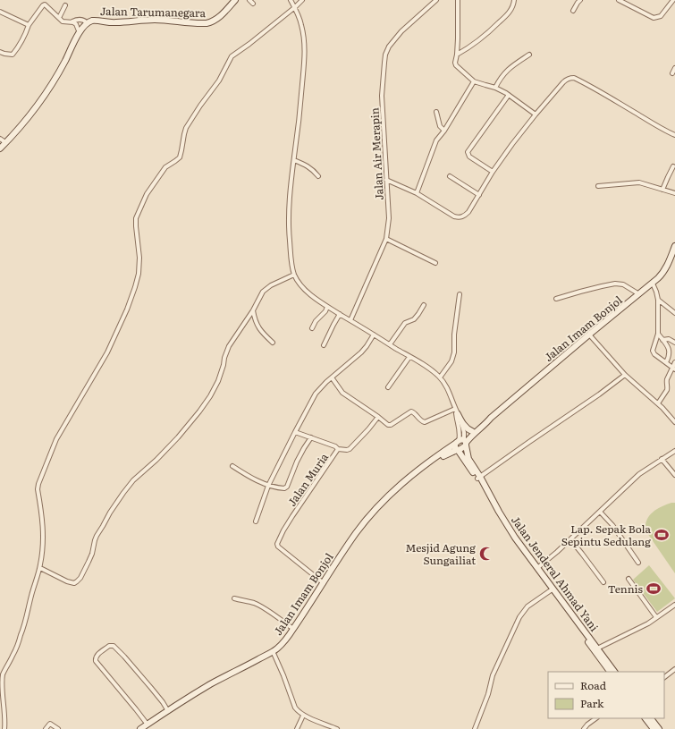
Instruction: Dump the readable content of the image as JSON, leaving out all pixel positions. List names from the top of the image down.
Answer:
{
  "streets": {
    "main road": ["Jalan Tarumanegara", "Jalan Imam Bonjol", "Jalan Jenderal Ahmad Yani"],
    "street": ["Jalan Air Merapin", "Jalan Muria"]
  },
  "crossings": [
    ["Jalan Imam Bonjol", "Jalan Muria"],
    ["Jalan Imam Bonjol", "Jalan Jenderal Ahmad Yani"]
  ],
  "places": {
    "sports": ["Lap. Sepak Bola Sepintu Sedulang", "Tennis"],
    "mosque": ["Mesjid Agung Sungailiat"]
  },
  "legend": ["Road", "Park"]
}
